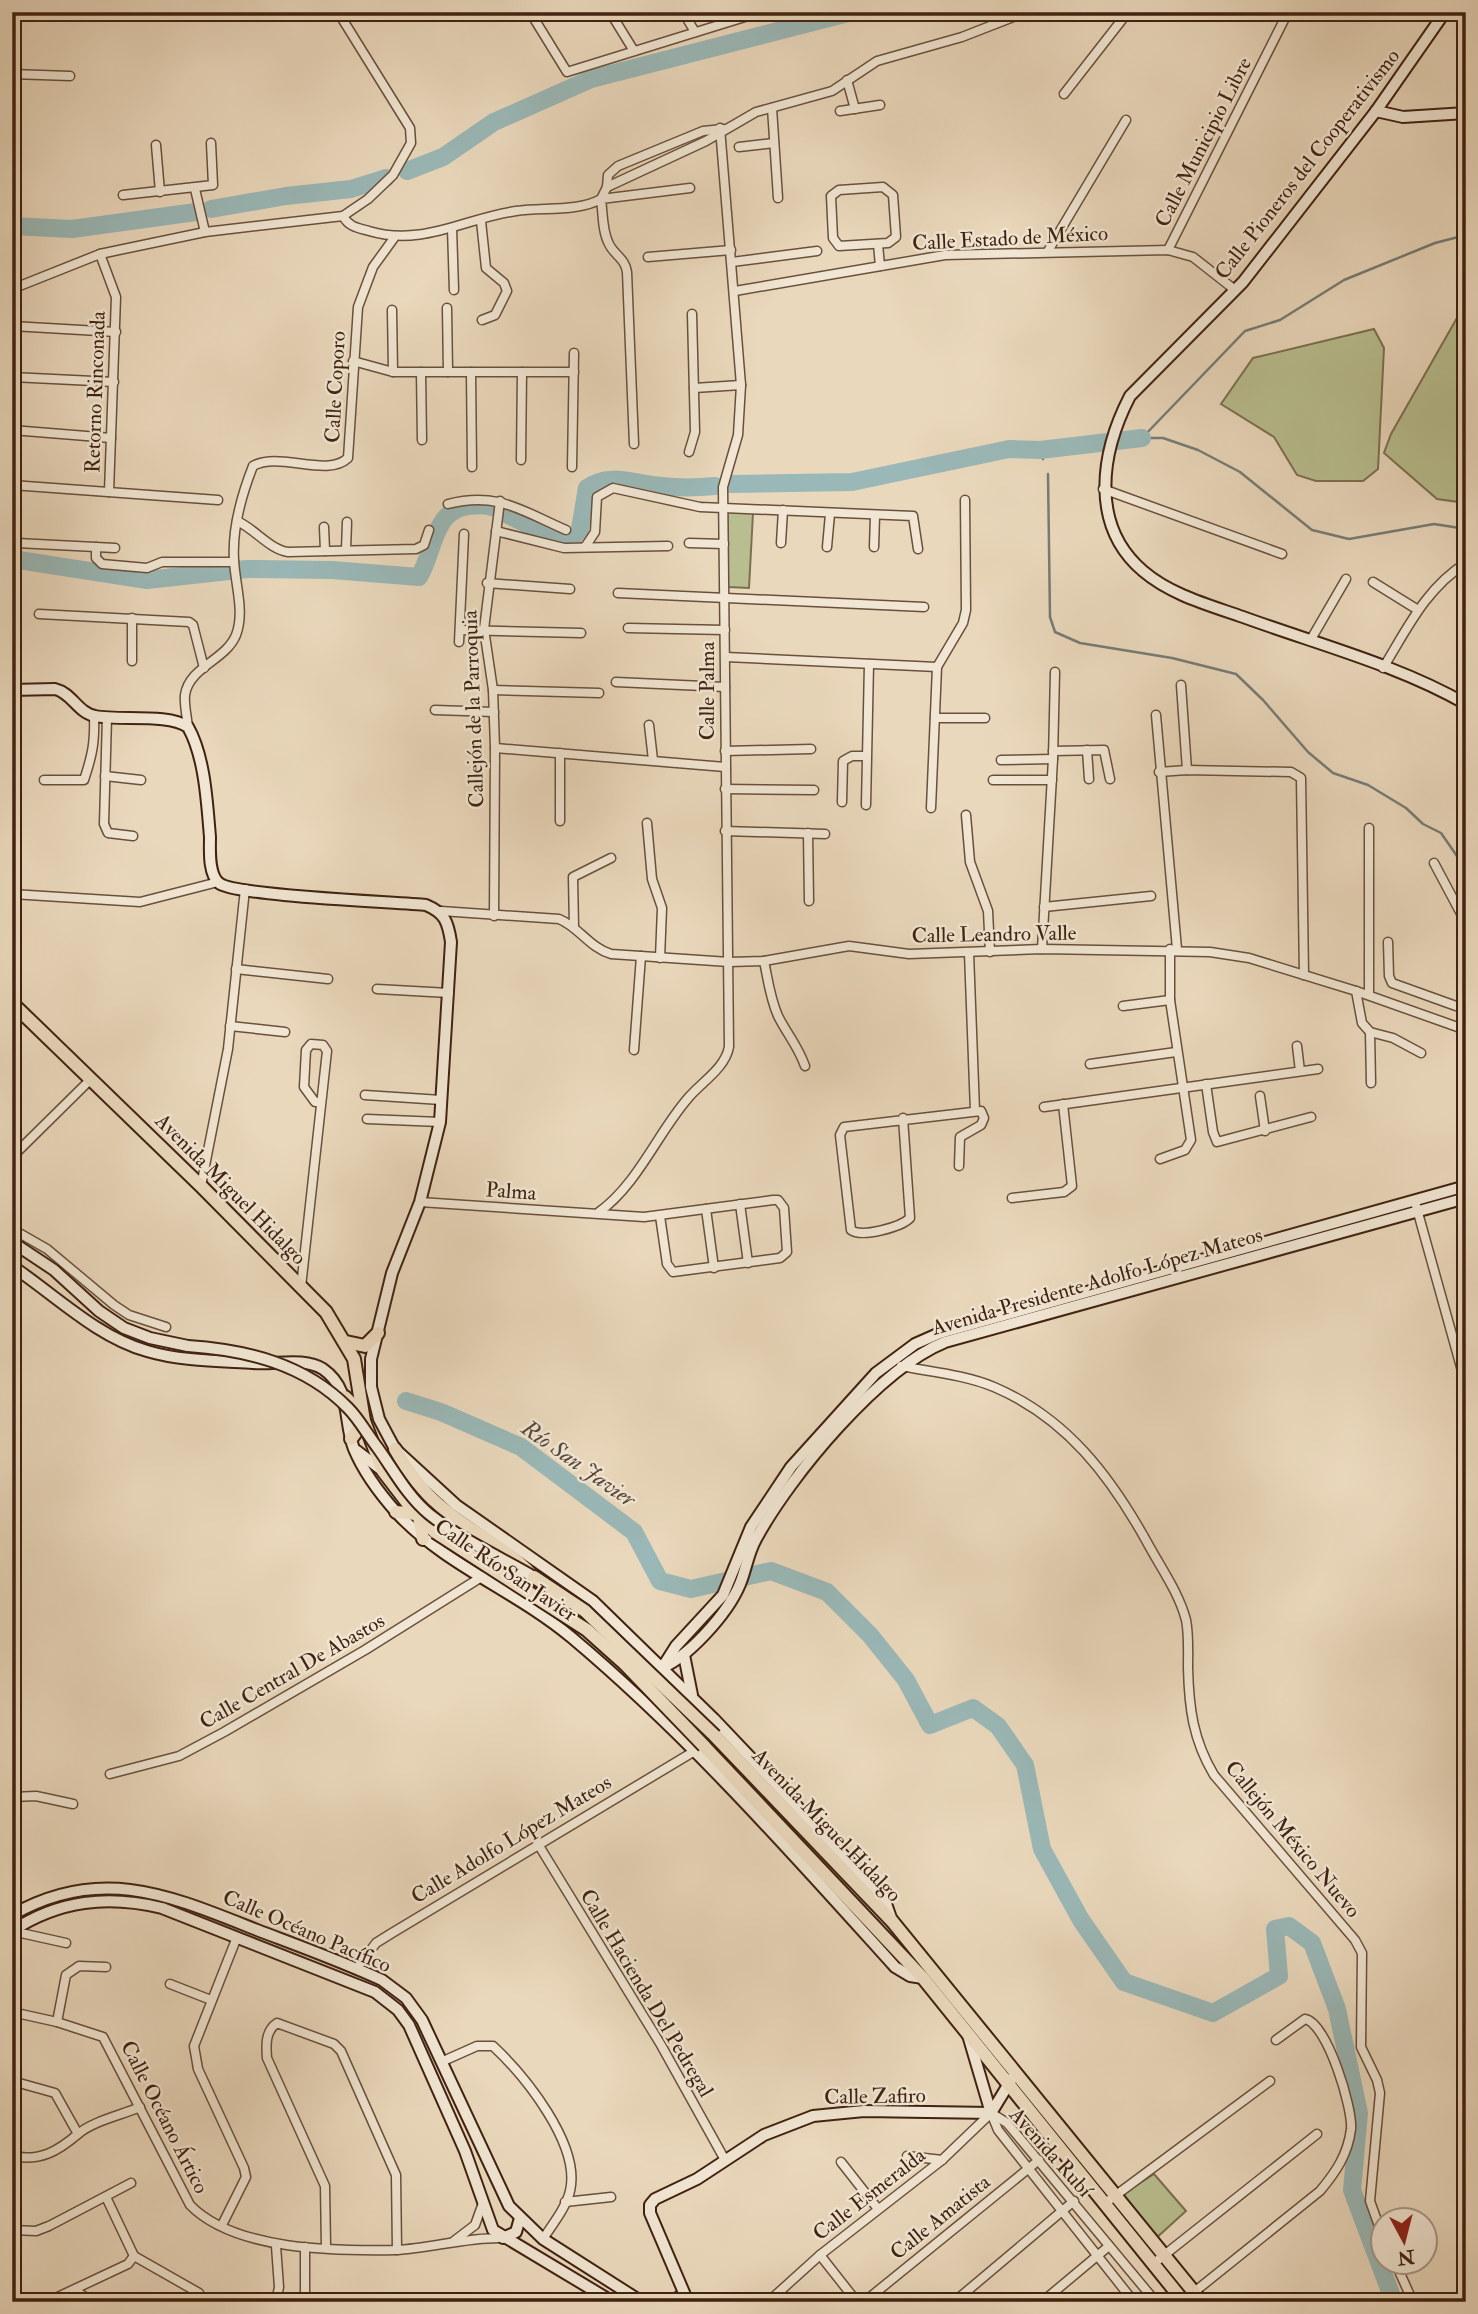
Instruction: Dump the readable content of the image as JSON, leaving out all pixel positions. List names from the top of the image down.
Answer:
{
  "streets": {
    "main road": ["Avenida Miguel Hidalgo"],
    "street": [
      "Calle Municipio Libre",
      "Calle Pioneros del Cooperativismo",
      "Calle Estado de México",
      "Calle Coporo",
      "Retorno Rinconada",
      "Calle Palma",
      "Callejón de la Parroquia",
      "Calle Leandro Valle",
      "Palma",
      "Avenida Presidente Adolfo López Mateos",
      "Calle Río San Javier",
      "Calle Central De Abastos",
      "Calle Adolfo López Mateos",
      "Callejón México Nuevo",
      "Calle Océano Pacífico",
      "Calle Hacienda Del Pedregal",
      "Calle Zafiro",
      "Calle Océano Ártico",
      "Avenida Rubí",
      "Calle Esmeralda",
      "Calle Amatista"
    ]
  },
  "crossings": [
    ["Calle Municipio Libre", "Calle Estado de México"],
    ["Calle Pioneros del Cooperativismo", "Calle Estado de México"],
    ["Calle Estado de México", "Calle Palma"],
    ["Calle Palma", "Callejón de la Parroquia"],
    ["Calle Palma", "Calle Leandro Valle"],
    ["Calle Palma", "Palma"],
    ["Callejón de la Parroquia", "Calle Leandro Valle"],
    ["Avenida Miguel Hidalgo", "Calle Río San Javier"],
    ["Avenida Miguel Hidalgo", "Calle Adolfo López Mateos"],
    ["Avenida Presidente Adolfo López Mateos", "Calle Río San Javier"],
    ["Avenida Presidente Adolfo López Mateos", "Callejón México Nuevo"],
    ["Calle Río San Javier", "Calle Central De Abastos"],
    ["Calle Río San Javier", "Calle Adolfo López Mateos"],
    ["Calle Adolfo López Mateos", "Calle Océano Pacífico"],
    ["Calle Adolfo López Mateos", "Calle Hacienda Del Pedregal"],
    ["Calle Océano Pacífico", "Calle Océano Ártico"],
    ["Calle Hacienda Del Pedregal", "Calle Zafiro"],
    ["Calle Zafiro", "Avenida Rubí"],
    ["Calle Zafiro", "Calle Esmeralda"],
    ["Avenida Rubí", "Calle Esmeralda"],
    ["Avenida Rubí", "Calle Amatista"]
  ],
  "water": ["Río San Javier"],
  "north": "bottom"
}
